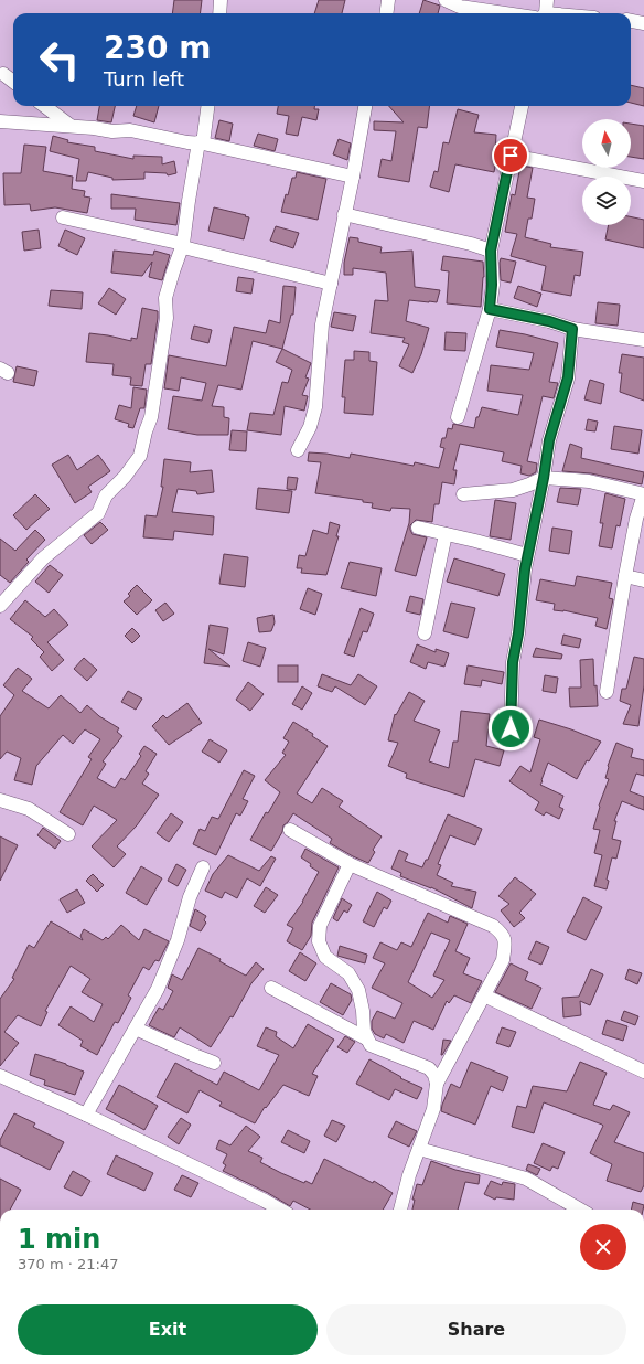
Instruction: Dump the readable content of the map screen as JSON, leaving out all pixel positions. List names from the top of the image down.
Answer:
{
  "north": "top",
  "page": {
    "turn": ["230 m", "Turn left"],
    "heading": ["1 min", "370 m · 21:47"],
    "buttons": ["Exit", "Share"]
  }
}
